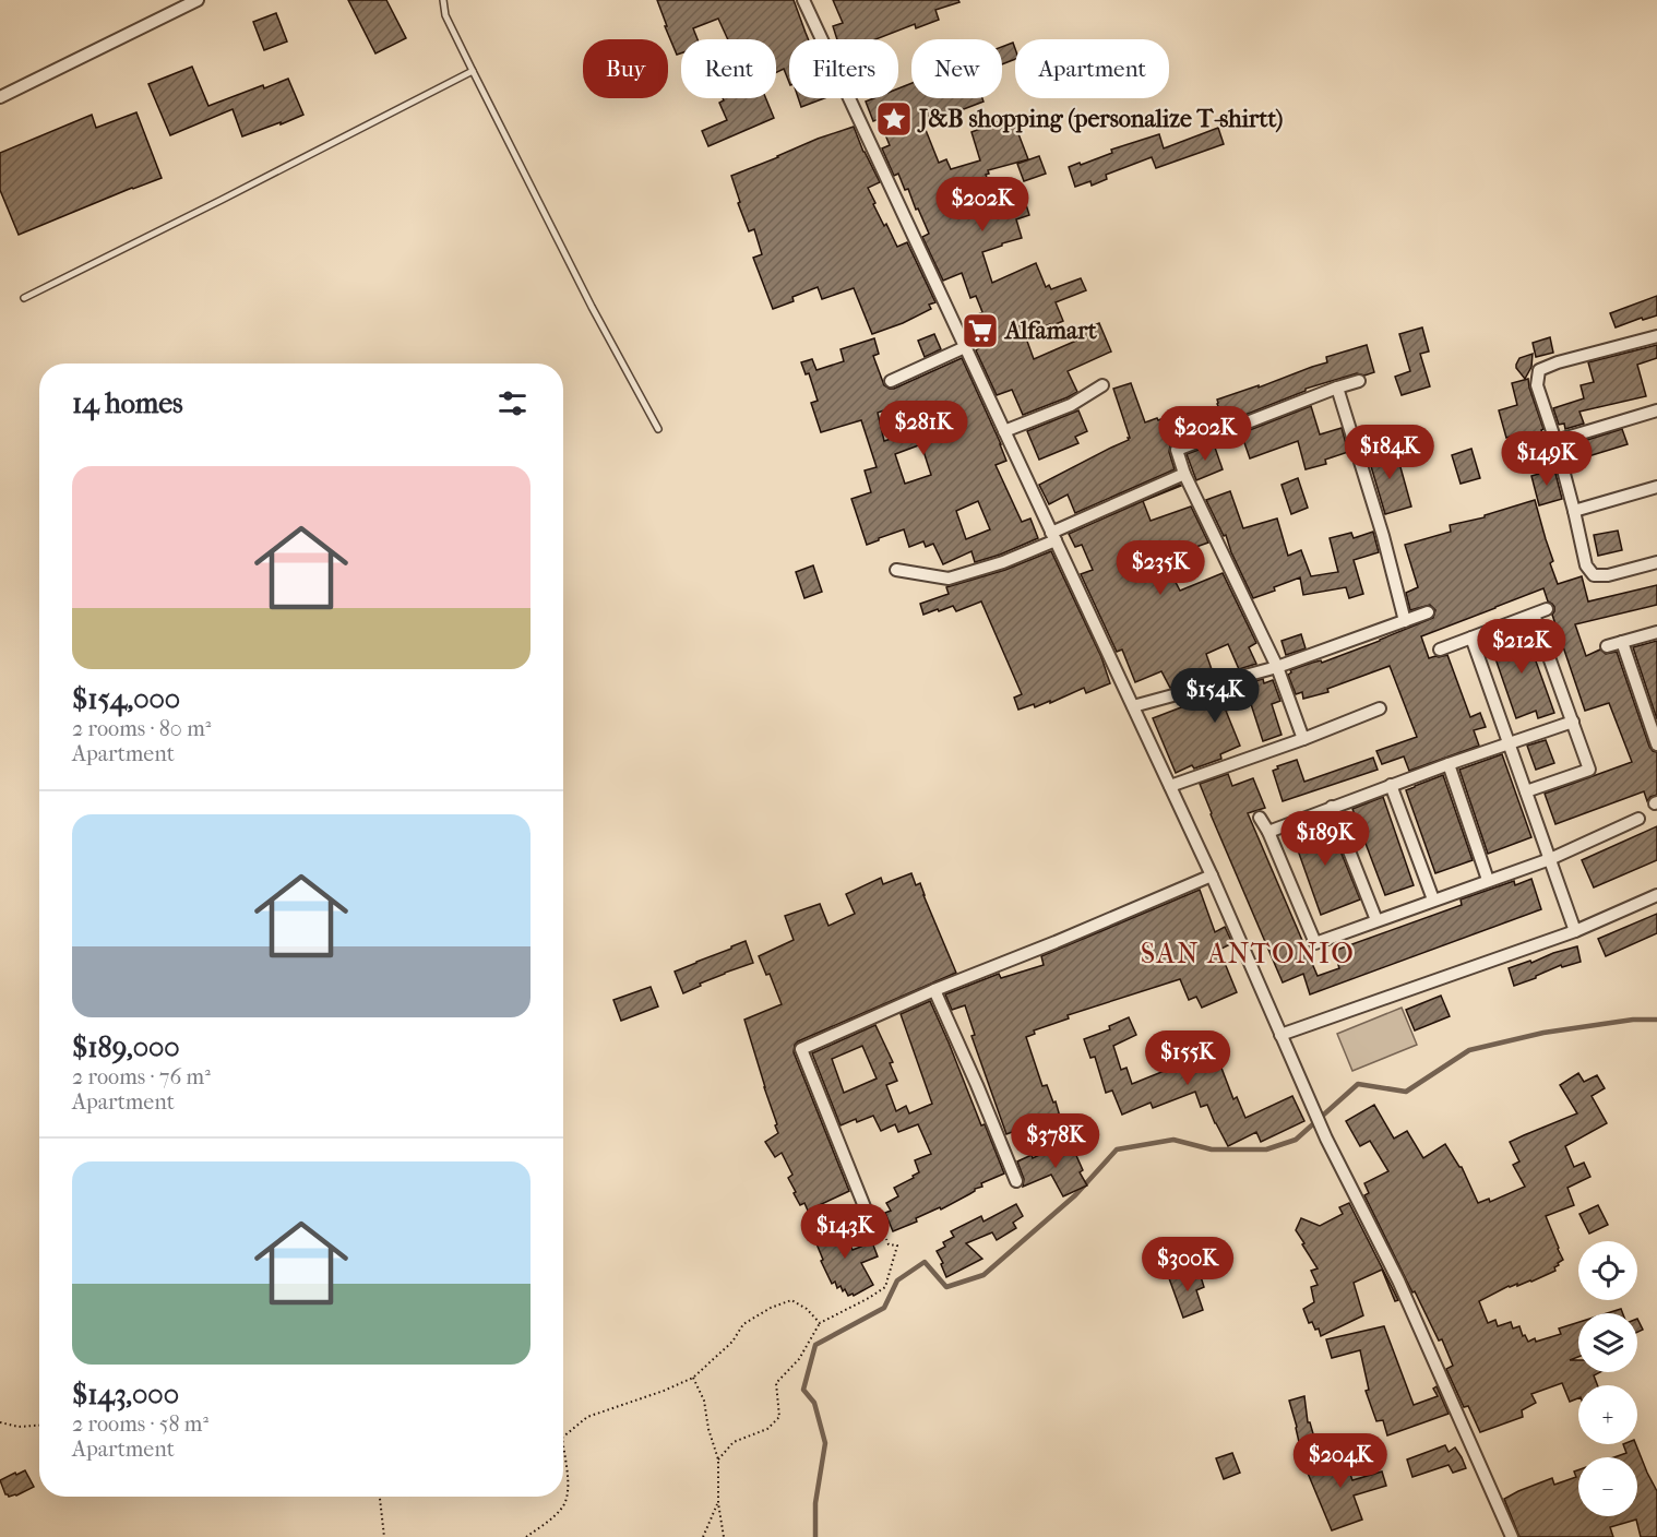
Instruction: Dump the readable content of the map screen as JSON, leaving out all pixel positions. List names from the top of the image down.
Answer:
{
  "districts": ["SAN ANTONIO"],
  "places": {
    "place": ["J&B shopping (personalize T-shirtt)"],
    "supermarket": ["Alfamart"]
  },
  "page": {
    "chip": [
      "Buy",
      "Rent",
      "Filters",
      "New",
      "Apartment"
    ],
    "price": [
      "$202K",
      "$281K",
      "$202K",
      "$184K",
      "$149K",
      "$235K",
      "$212K",
      "$154K",
      "$189K",
      "$155K",
      "$378K",
      "$143K",
      "$300K",
      "$204K"
    ],
    "heading": "14 homes",
    "list": [
      {
        "name": "$154,000",
        "note": "2 rooms · 80 m² · Apartment"
      },
      {
        "name": "$189,000",
        "note": "2 rooms · 76 m² · Apartment"
      },
      {
        "name": "$143,000",
        "note": "2 rooms · 58 m² · Apartment"
      }
    ],
    "map_buttons": ["+", "−"]
  }
}
